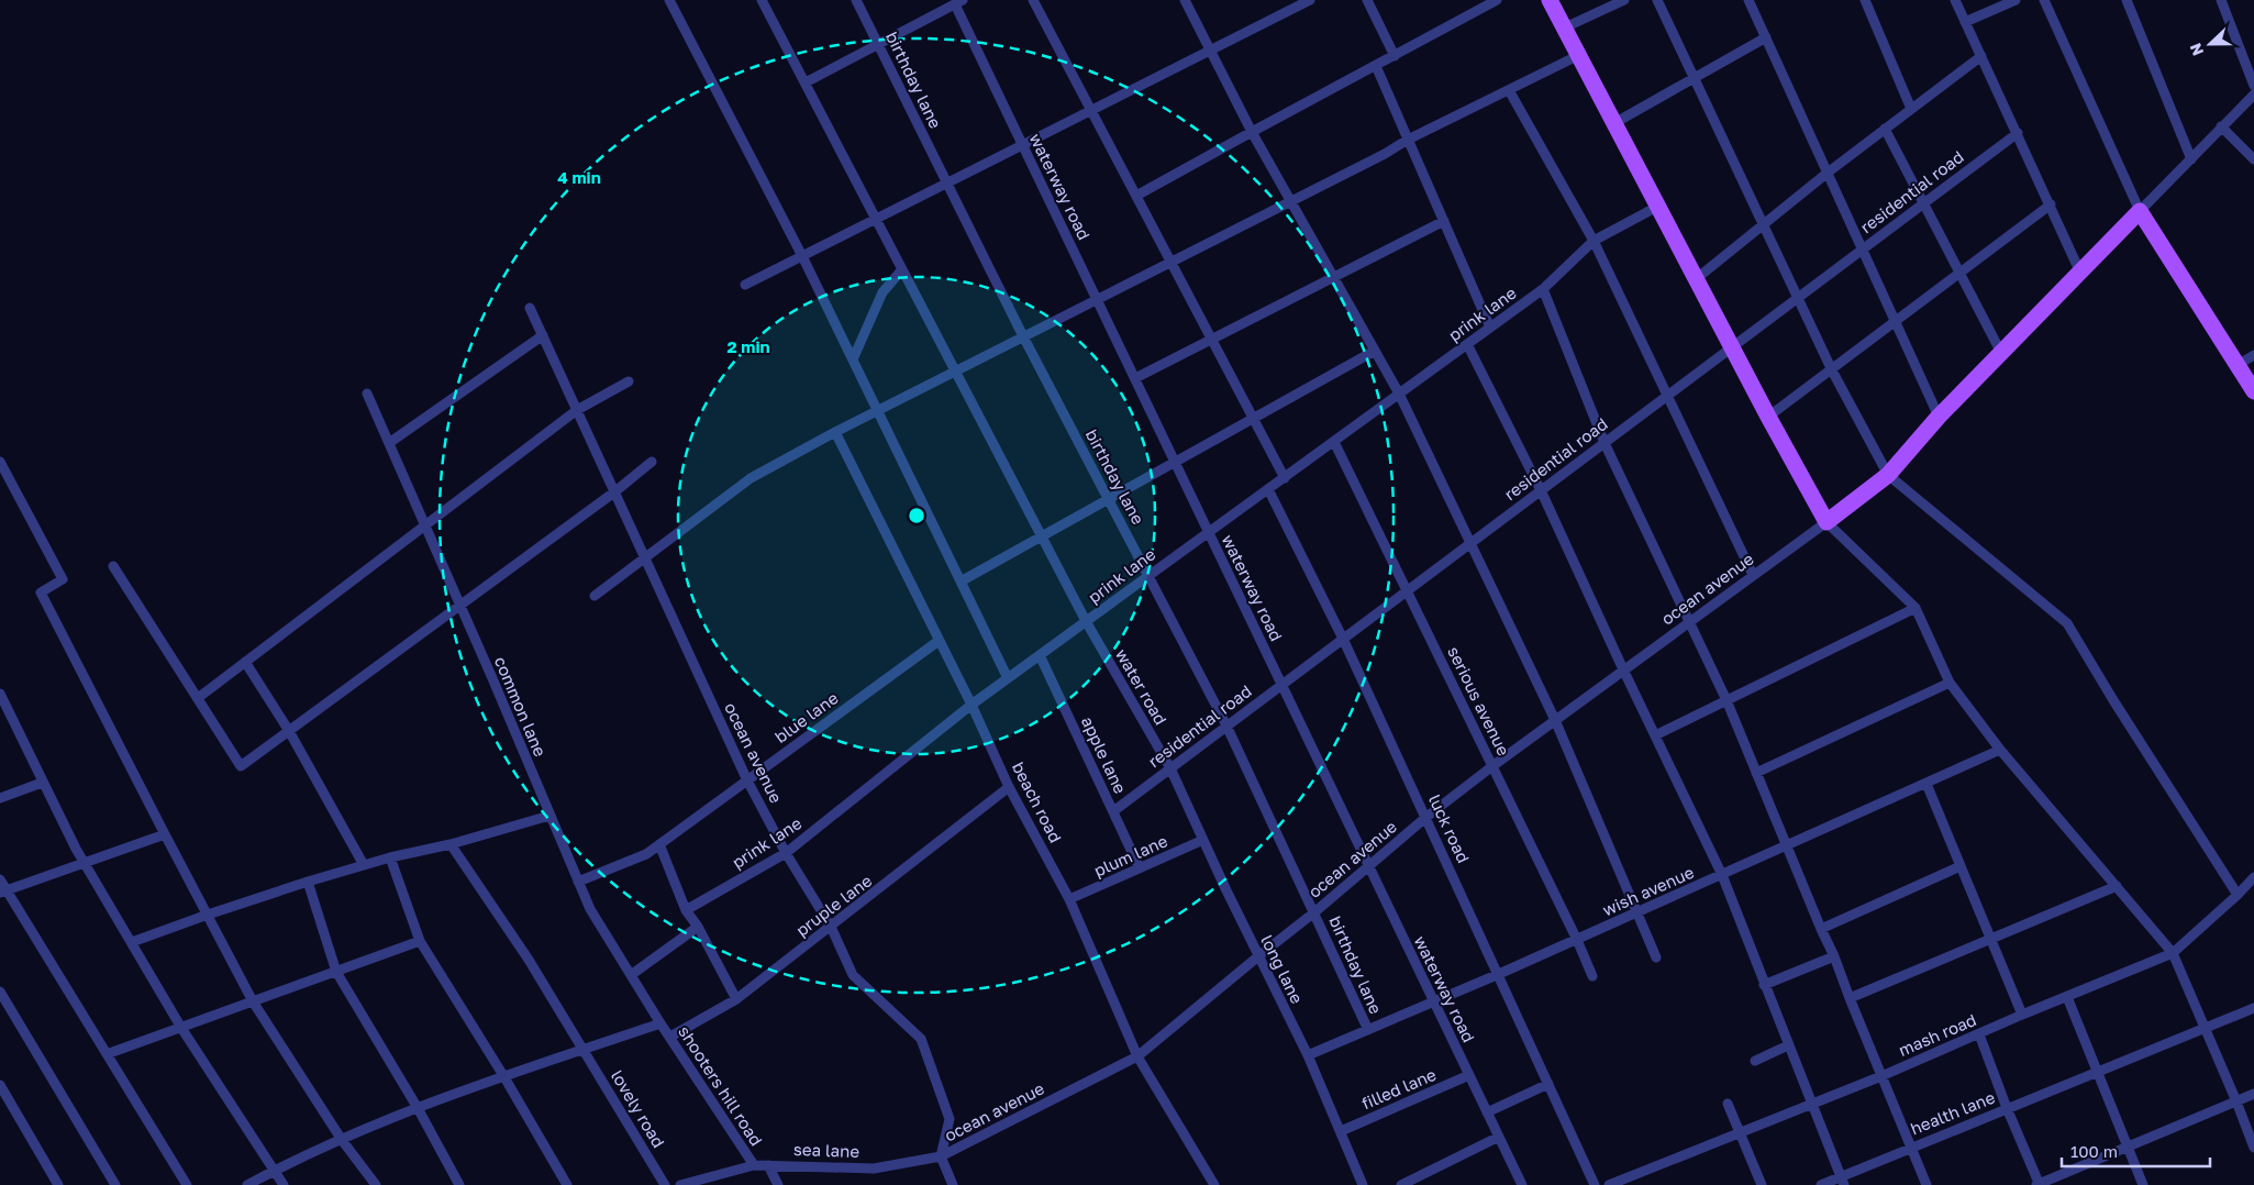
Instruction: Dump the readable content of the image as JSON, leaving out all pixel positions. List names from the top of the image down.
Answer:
{
  "streets": {
    "street": [
      "birthday lane",
      "waterway road",
      "residential road",
      "prink lane",
      "ocean avenue",
      "water road",
      "serious avenue",
      "common lane",
      "blue lane",
      "apple lane",
      "beach road",
      "luck road",
      "plum lane",
      "wish avenue",
      "pruple lane",
      "long lane",
      "mash road",
      "shooters hill road",
      "filled lane",
      "lovely road",
      "health lane",
      "sea lane"
    ]
  },
  "crossings": [
    ["birthday lane", "residential road"],
    ["birthday lane", "prink lane"],
    ["birthday lane", "ocean avenue"],
    ["birthday lane", "wish avenue"],
    ["waterway road", "residential road"],
    ["waterway road", "prink lane"],
    ["waterway road", "ocean avenue"],
    ["waterway road", "wish avenue"],
    ["waterway road", "filled lane"],
    ["residential road", "water road"],
    ["residential road", "serious avenue"],
    ["residential road", "apple lane"],
    ["residential road", "luck road"],
    ["residential road", "long lane"],
    ["prink lane", "ocean avenue"],
    ["prink lane", "water road"],
    ["prink lane", "serious avenue"],
    ["prink lane", "apple lane"],
    ["prink lane", "beach road"],
    ["prink lane", "luck road"],
    ["ocean avenue", "serious avenue"],
    ["ocean avenue", "blue lane"],
    ["ocean avenue", "beach road"],
    ["ocean avenue", "luck road"],
    ["ocean avenue", "pruple lane"],
    ["ocean avenue", "long lane"],
    ["ocean avenue", "sea lane"],
    ["water road", "long lane"],
    ["serious avenue", "wish avenue"],
    ["common lane", "blue lane"],
    ["common lane", "shooters hill road"],
    ["blue lane", "beach road"],
    ["apple lane", "plum lane"],
    ["beach road", "plum lane"],
    ["beach road", "pruple lane"],
    ["luck road", "wish avenue"],
    ["plum lane", "long lane"],
    ["wish avenue", "long lane"],
    ["pruple lane", "shooters hill road"],
    ["long lane", "filled lane"],
    ["shooters hill road", "sea lane"]
  ],
  "scale_bar": "100 m",
  "north": "left",
  "rings": ["4 min", "2 min"]
}
